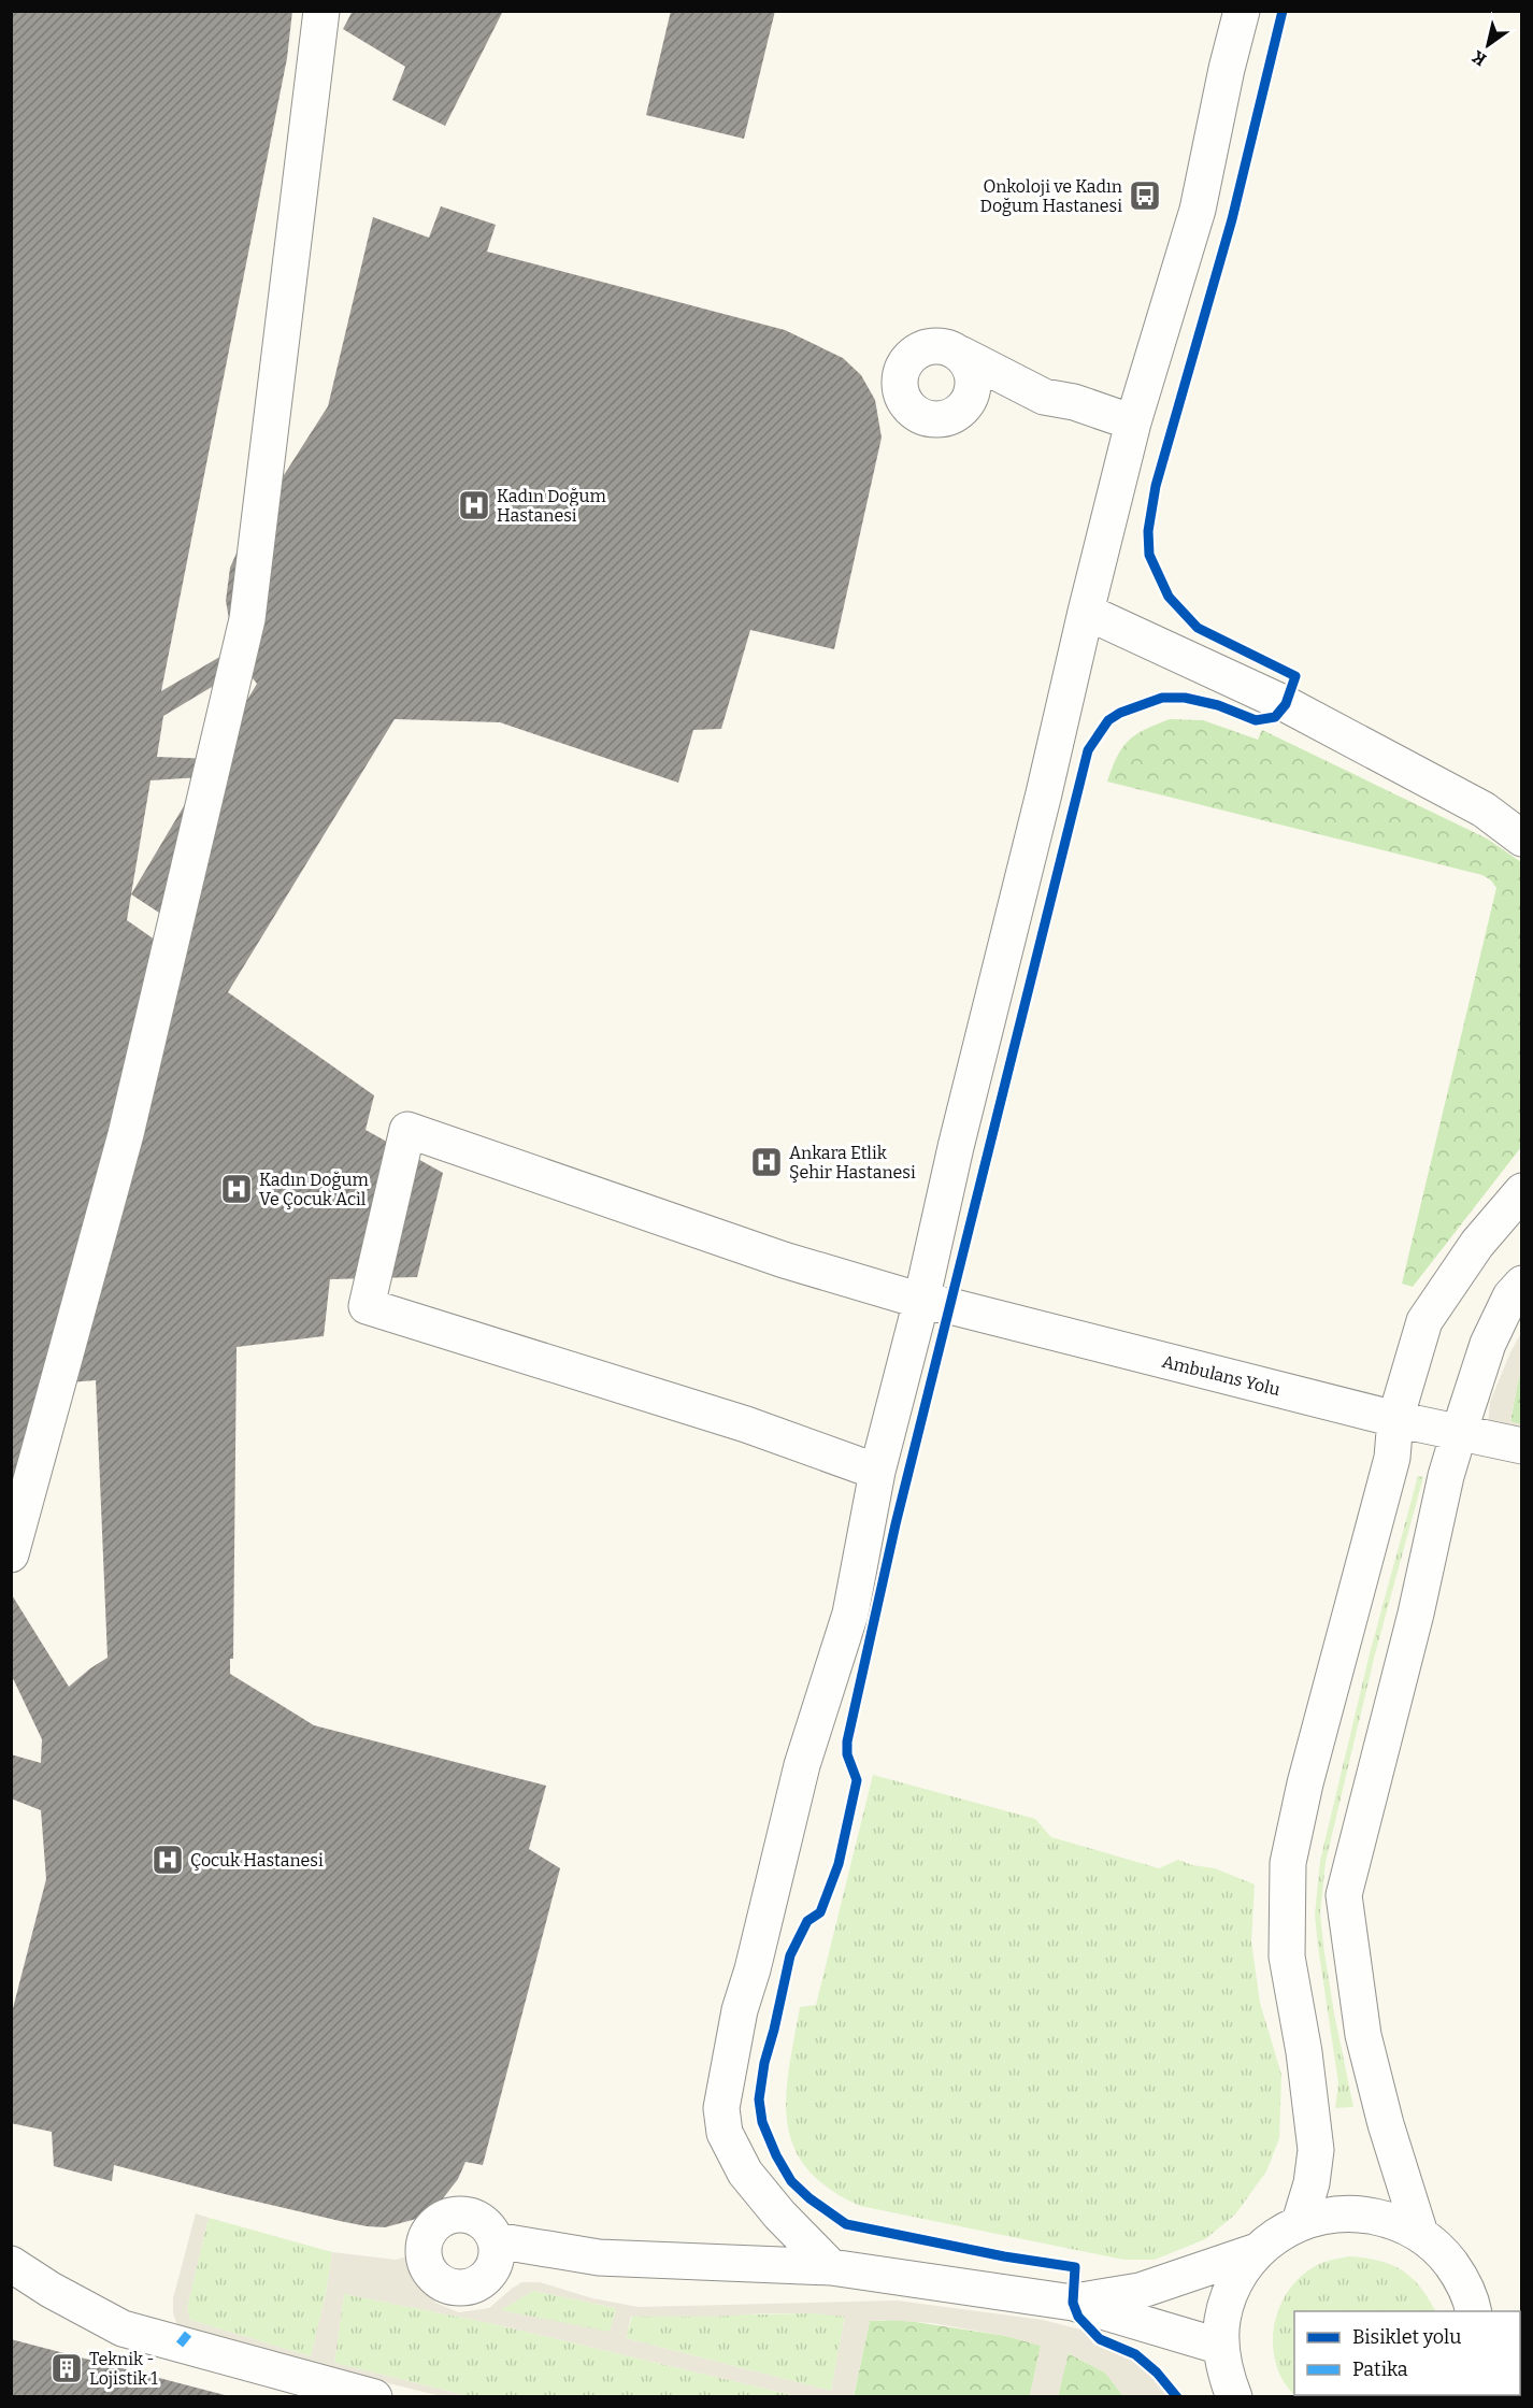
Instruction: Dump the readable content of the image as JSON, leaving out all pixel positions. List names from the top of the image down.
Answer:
{
  "streets": {
    "lane": ["Ambulans Yolu"]
  },
  "places": {
    "bus stop": ["Onkoloji ve Kadın Doğum Hastanesi"],
    "hospital": [
      "Kadın Doğum Hastanesi",
      "Ankara Etlik Şehir Hastanesi",
      "Kadın Doğum Ve Çocuk Acil",
      "Çocuk Hastanesi"
    ],
    "building": ["Teknik - Lojistik 1"]
  },
  "legend": ["Bisiklet yolu", "Patika"],
  "north": "bottom left"
}
